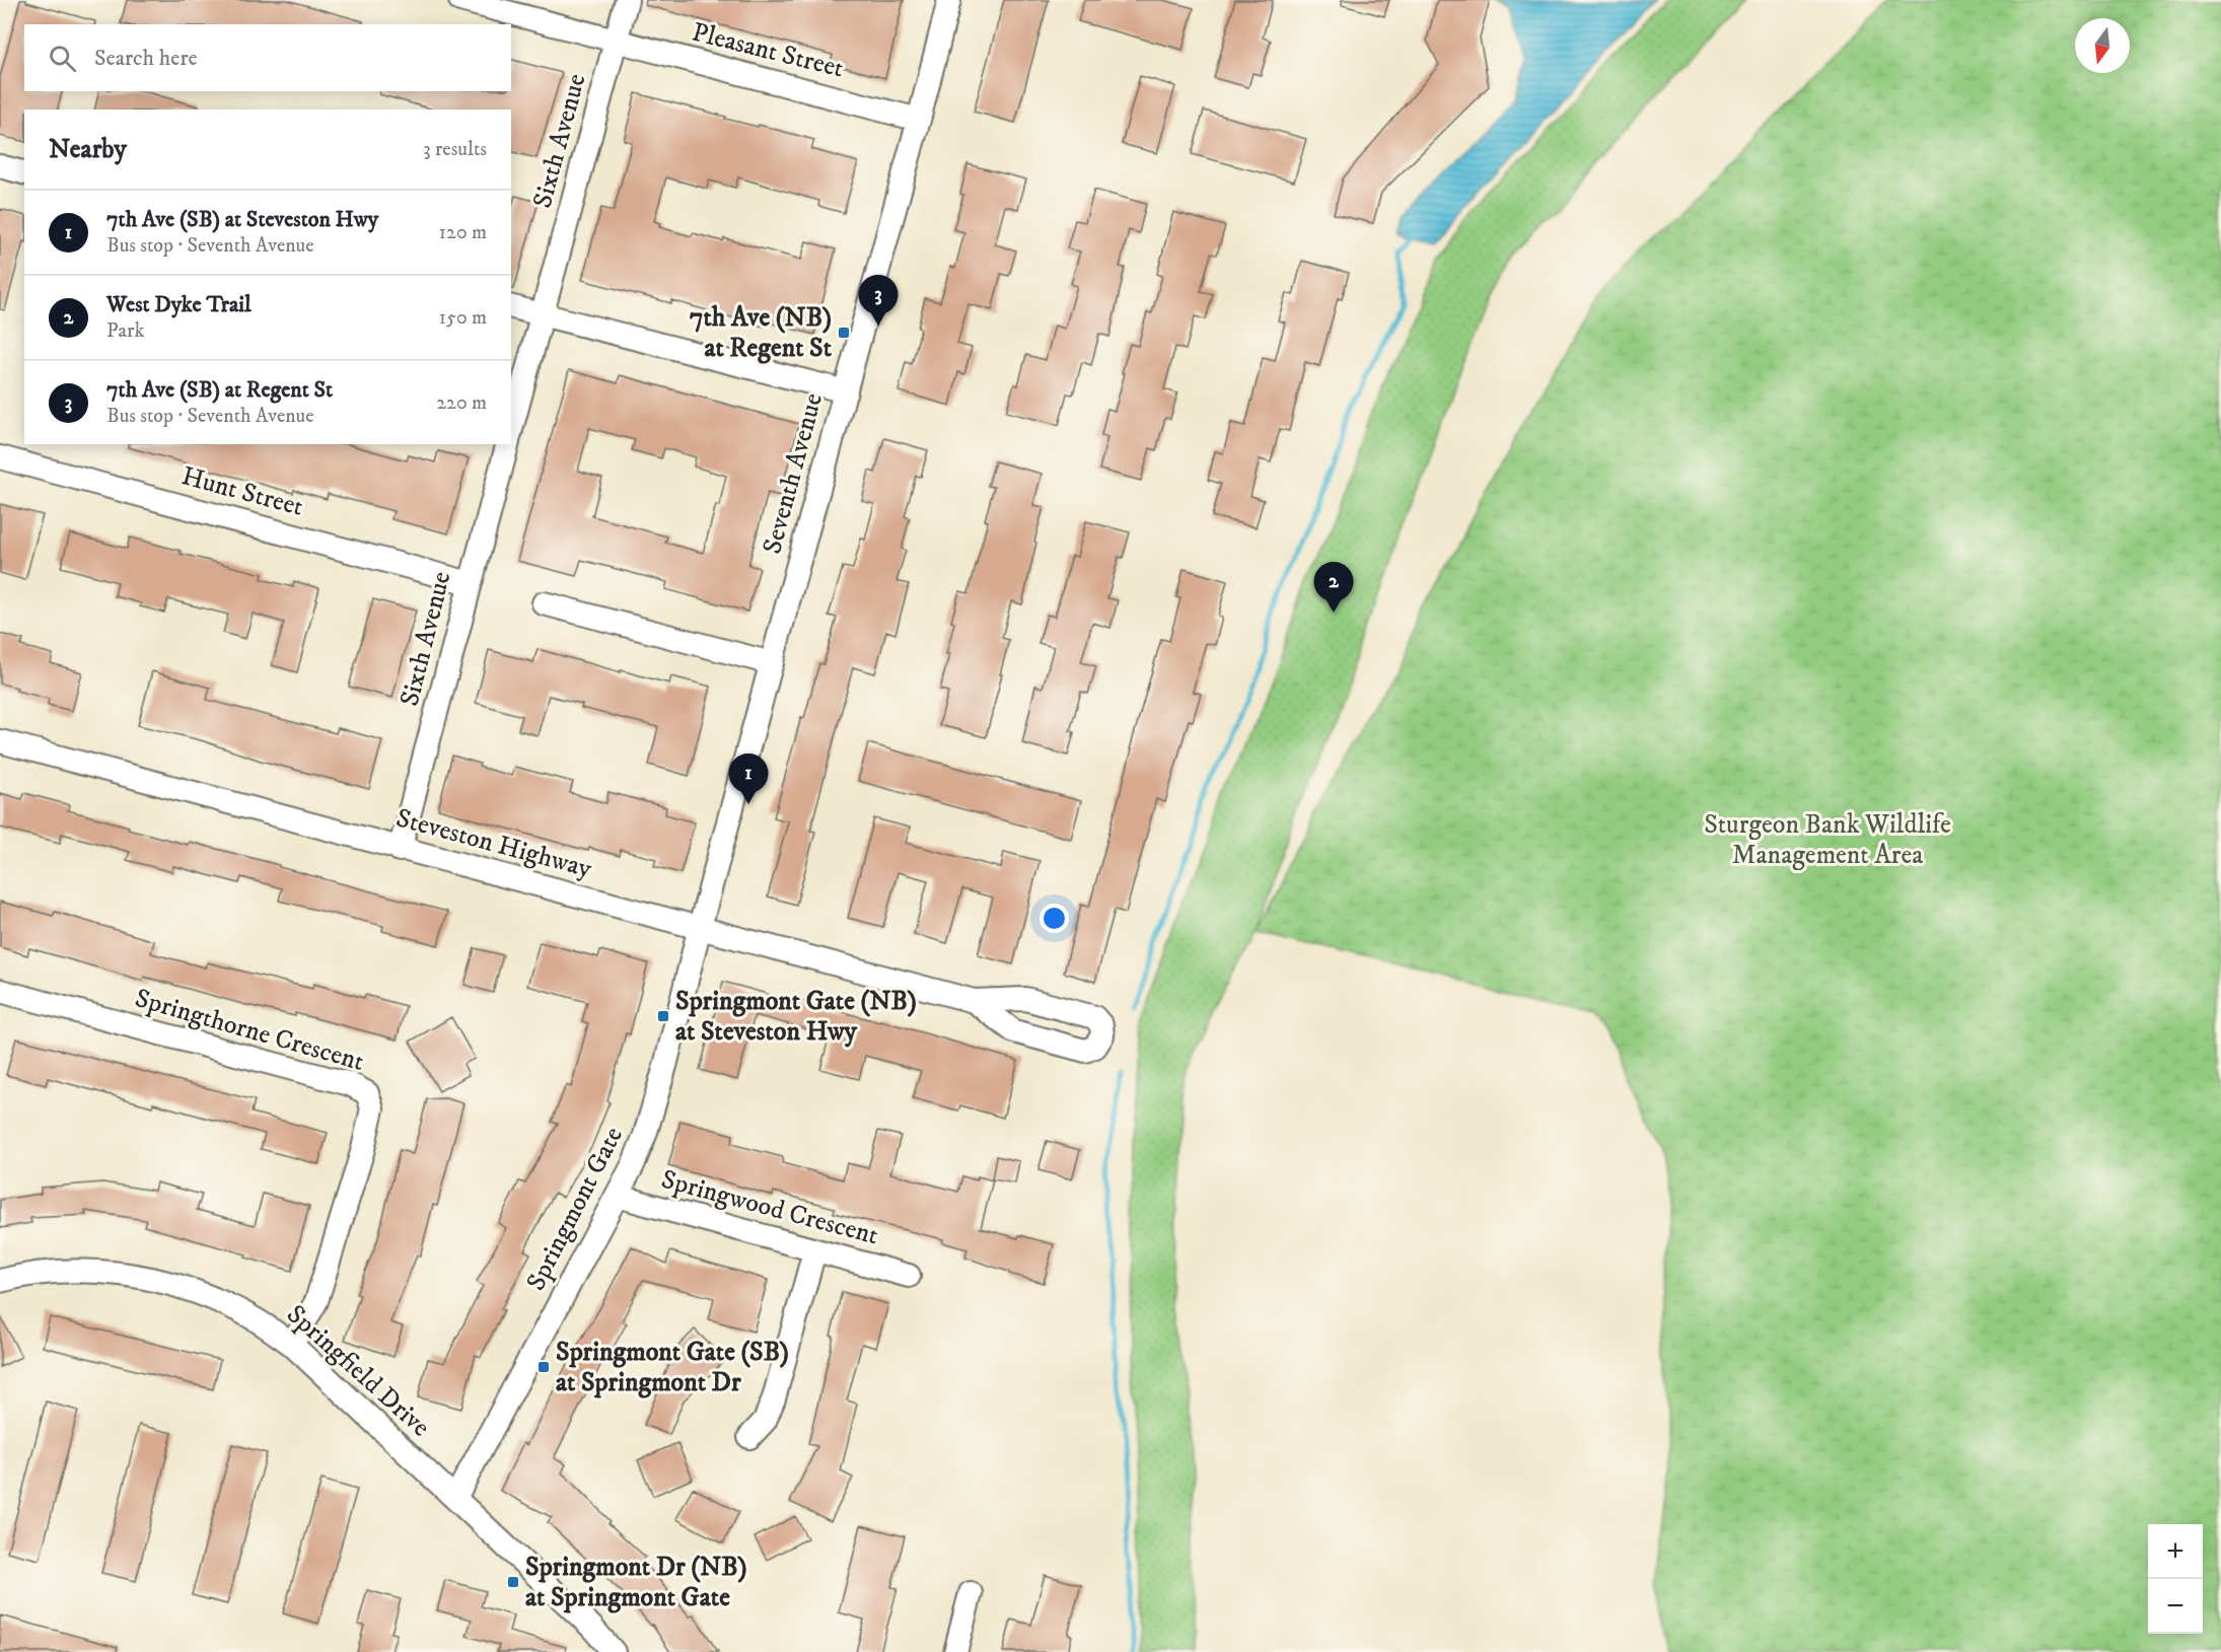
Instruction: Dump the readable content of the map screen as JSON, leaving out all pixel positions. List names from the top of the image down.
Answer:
{
  "streets": {
    "street": [
      "Pleasant Street",
      "Sixth Avenue",
      "Seventh Avenue",
      "Hunt Street",
      "Steveston Highway",
      "Springthorne Crescent",
      "Springwood Crescent",
      "Springmont Gate",
      "Springfield Drive"
    ]
  },
  "crossings": [
    ["Pleasant Street", "Sixth Avenue"],
    ["Pleasant Street", "Seventh Avenue"],
    ["Sixth Avenue", "Hunt Street"],
    ["Sixth Avenue", "Steveston Highway"],
    ["Seventh Avenue", "Steveston Highway"],
    ["Seventh Avenue", "Springmont Gate"],
    ["Steveston Highway", "Springmont Gate"],
    ["Springthorne Crescent", "Springfield Drive"],
    ["Springwood Crescent", "Springmont Gate"],
    ["Springmont Gate", "Springfield Drive"]
  ],
  "parks": ["Sturgeon Bank Wildlife Management Area"],
  "places": {
    "transit": [
      "7th Ave (NB) at Regent St",
      "Springmont Gate (NB) at Steveston Hwy",
      "Springmont Gate (SB) at Springmont Dr",
      "Springmont Dr (NB) at Springmont Gate"
    ]
  },
  "north": "bottom",
  "page": {
    "search": "Search here",
    "heading": ["Nearby", "3 results"],
    "list": [
      {
        "mark": "1",
        "name": "7th Ave (SB) at Steveston Hwy",
        "note": "Bus stop · Seventh Avenue",
        "value": "120 m"
      },
      {
        "mark": "2",
        "name": "West Dyke Trail",
        "note": "Park",
        "value": "150 m"
      },
      {
        "mark": "3",
        "name": "7th Ave (SB) at Regent St",
        "note": "Bus stop · Seventh Avenue",
        "value": "220 m"
      }
    ],
    "pins": ["3", "2", "1"],
    "map_buttons": ["+", "−"]
  }
}
